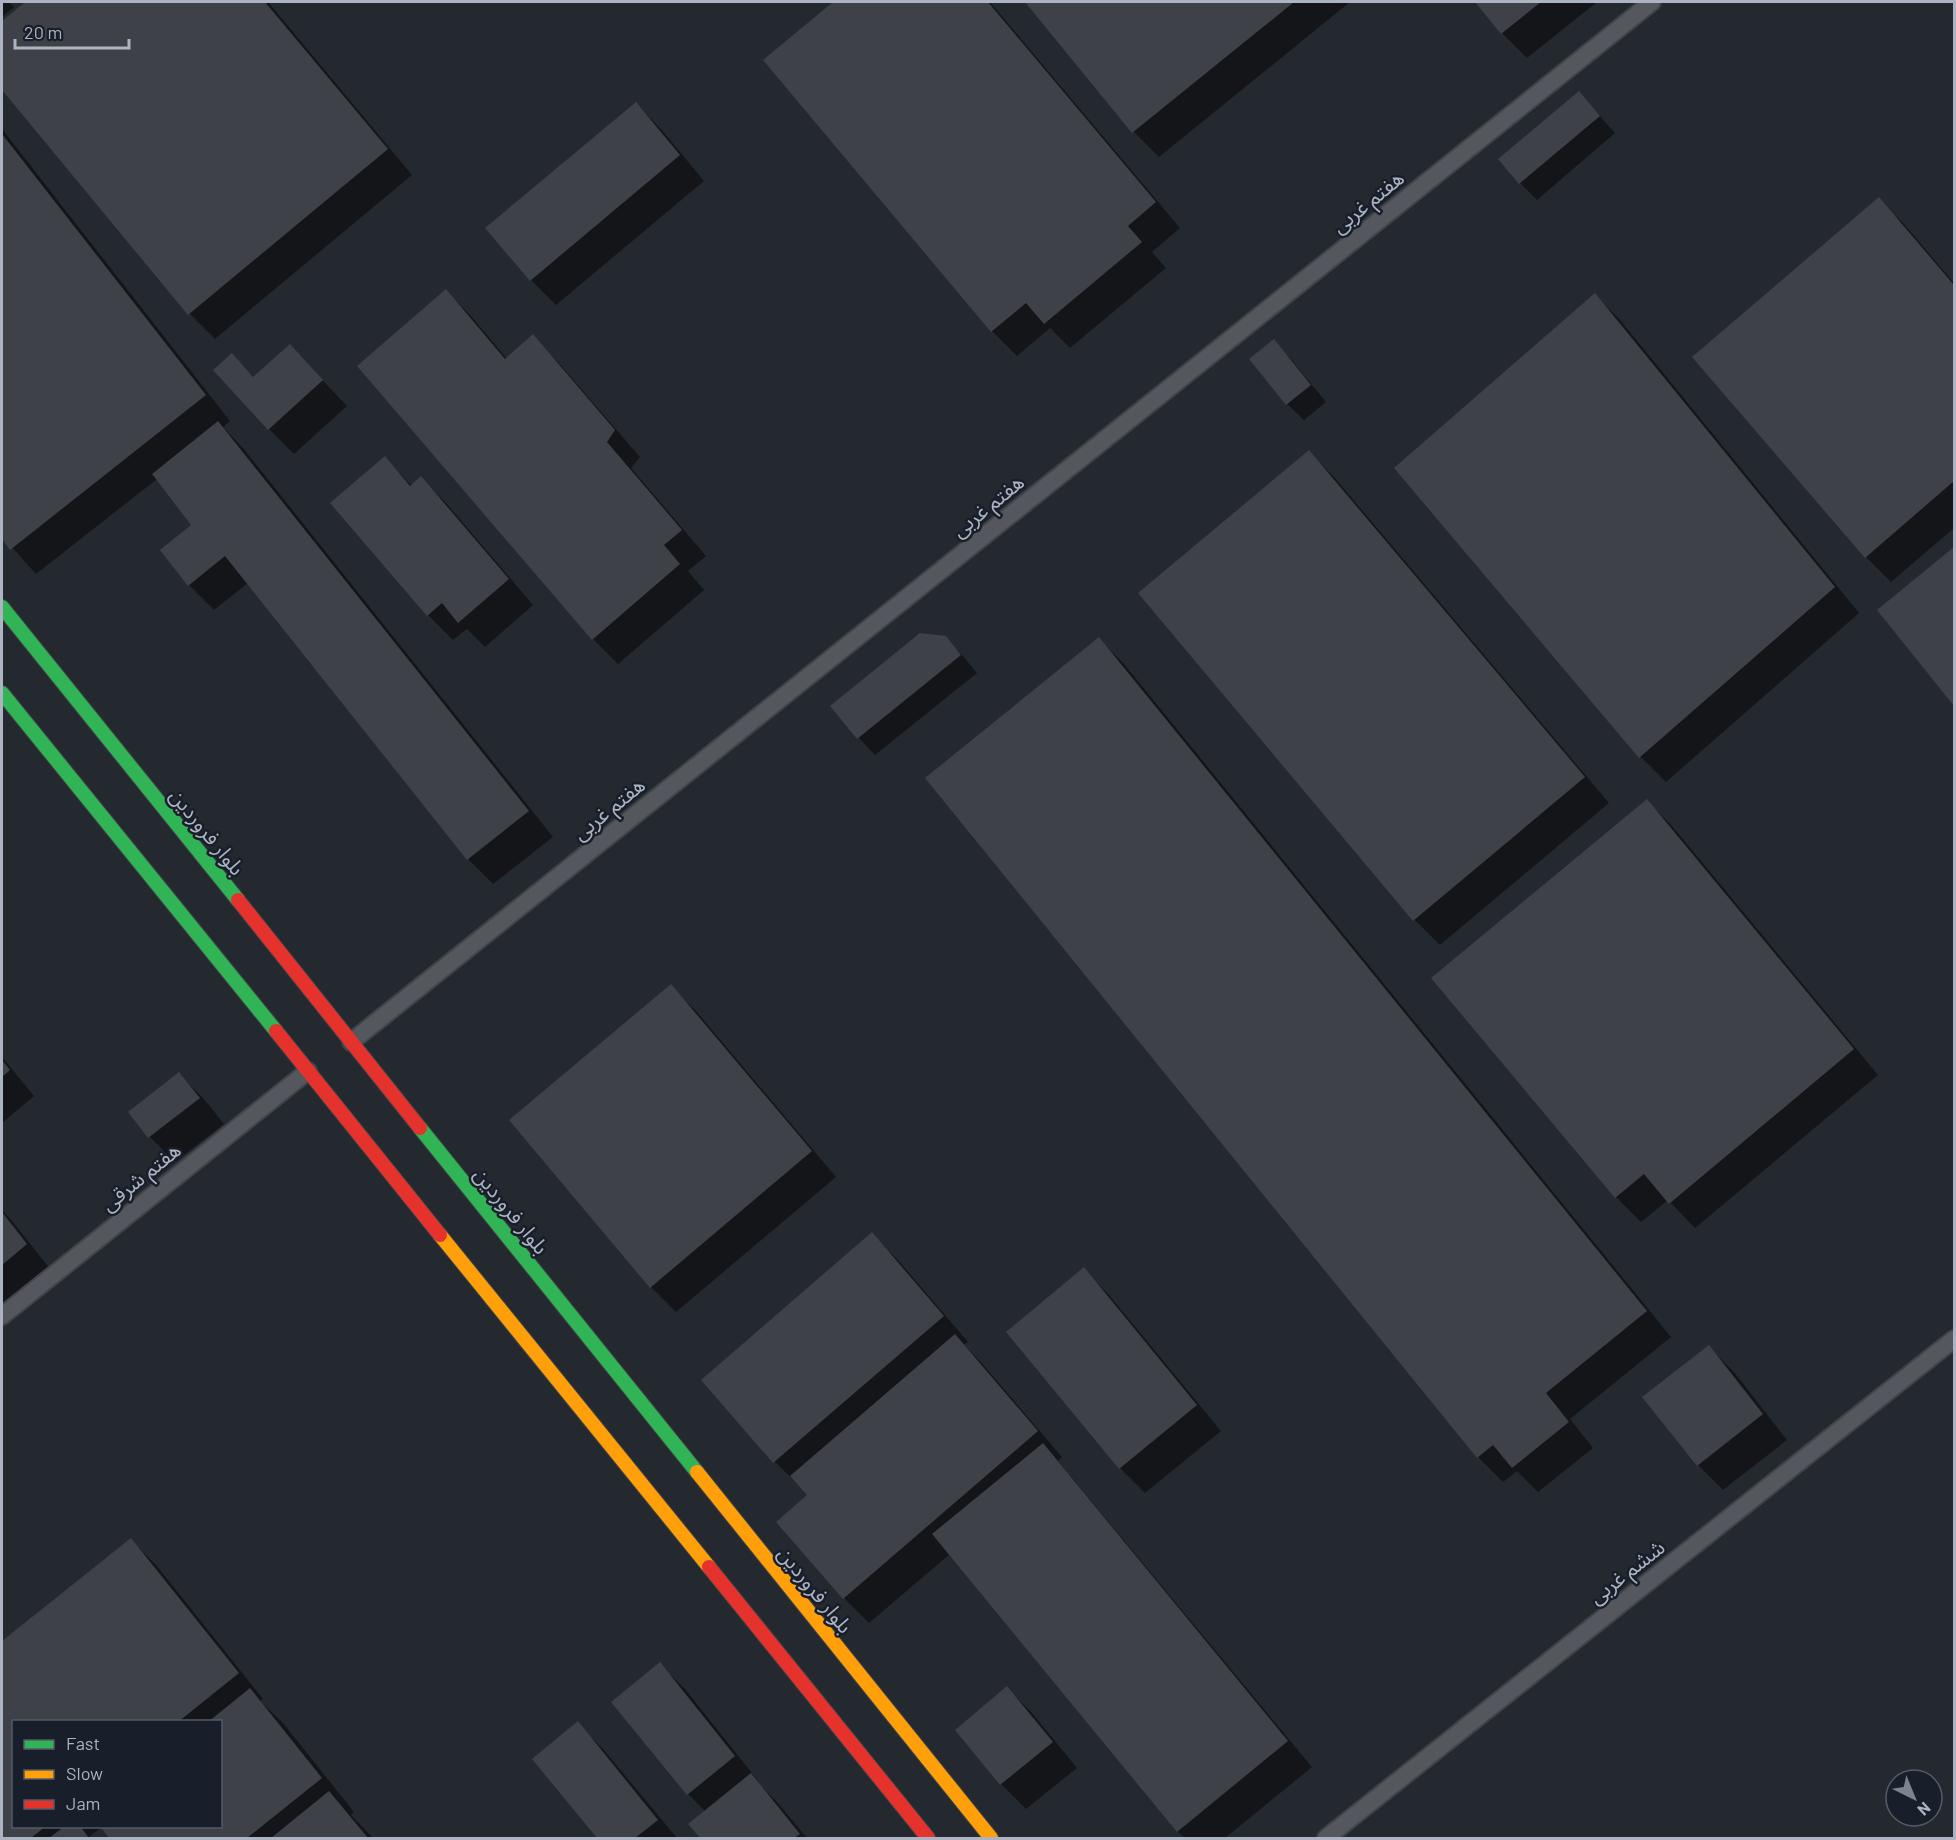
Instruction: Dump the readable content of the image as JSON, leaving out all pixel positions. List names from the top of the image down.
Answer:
{
  "streets": {
    "street": ["بلوار فروردین"],
    "lane": ["هفتم غربی", "هفتم شرقی", "ششم غربی"]
  },
  "crossings": [
    ["هفتم غربی", "بلوار فروردین"]
  ],
  "legend": ["Fast", "Slow", "Jam"],
  "scale_bar": "20 m",
  "north": "bottom right"
}
